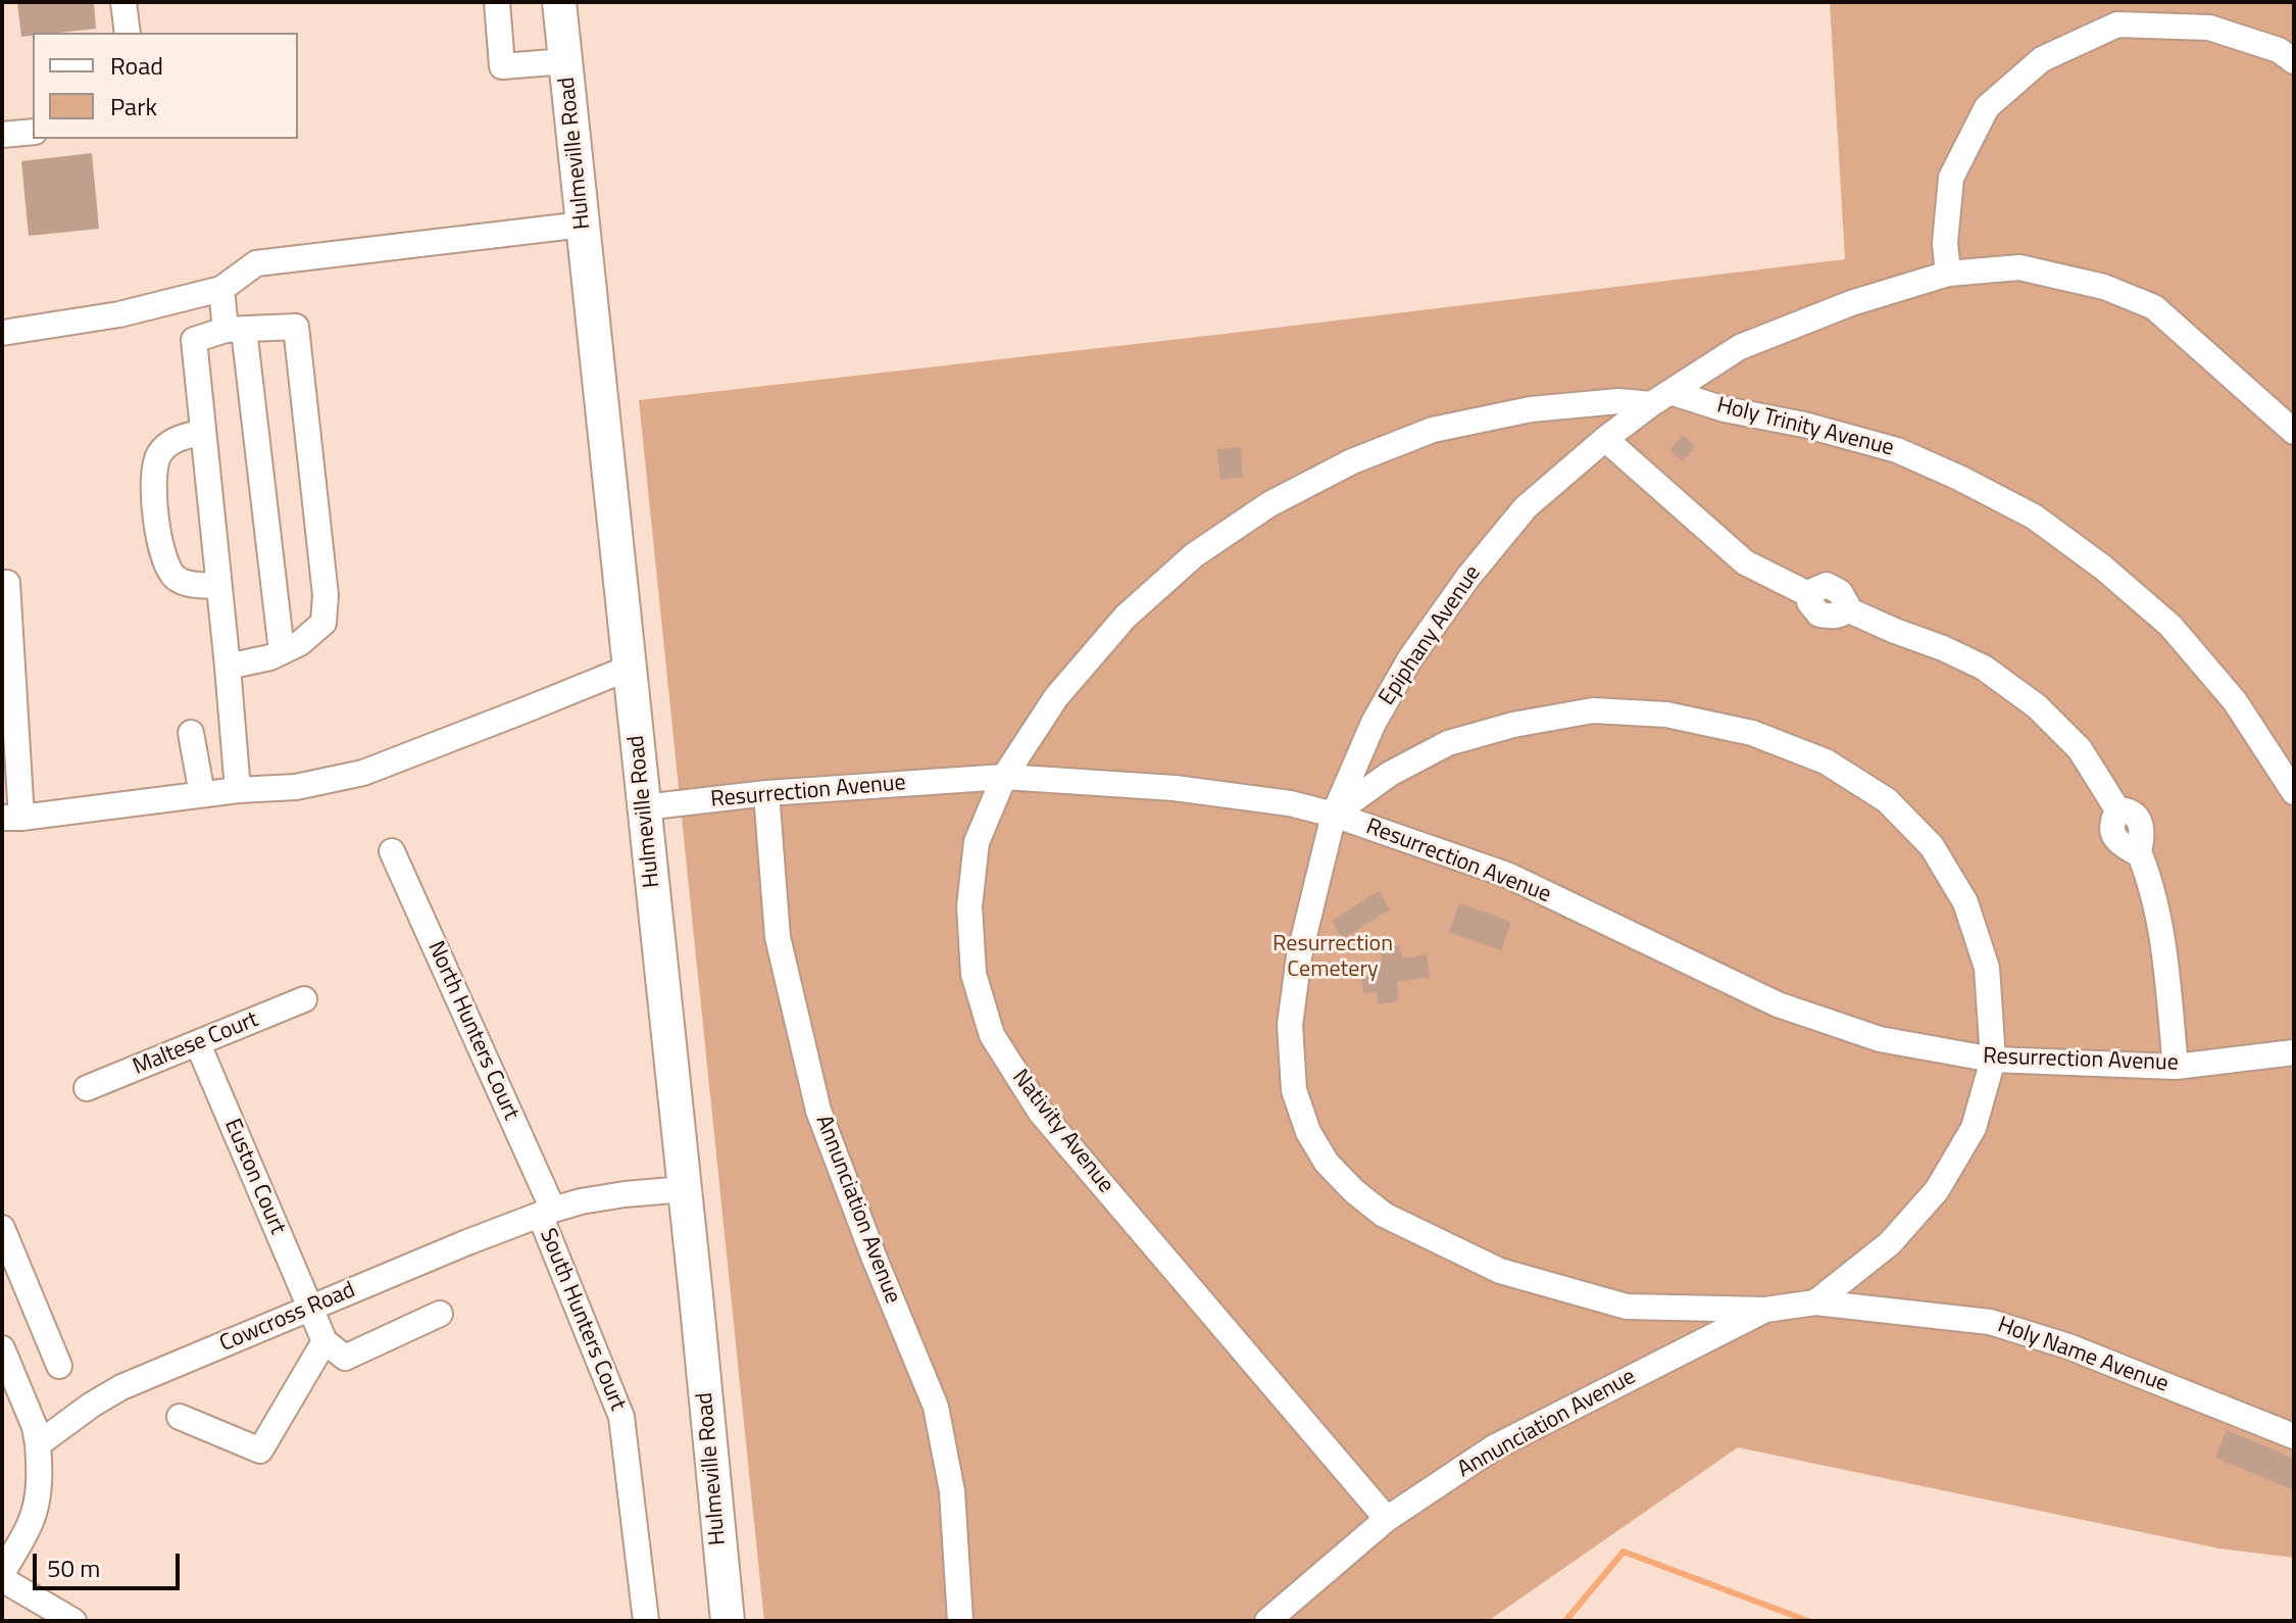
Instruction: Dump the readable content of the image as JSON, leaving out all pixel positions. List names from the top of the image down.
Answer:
{
  "streets": {
    "main road": ["Hulmeville Road"],
    "street": [
      "Holy Trinity Avenue",
      "Epiphany Avenue",
      "Resurrection Avenue",
      "North Hunters Court",
      "Maltese Court",
      "Nativity Avenue",
      "Euston Court",
      "Annunciation Avenue",
      "Cowcross Road",
      "South Hunters Court",
      "Holy Name Avenue"
    ]
  },
  "crossings": [
    ["Hulmeville Road", "Resurrection Avenue"],
    ["Hulmeville Road", "Cowcross Road"],
    ["Holy Trinity Avenue", "Epiphany Avenue"],
    ["Holy Trinity Avenue", "Nativity Avenue"],
    ["Epiphany Avenue", "Resurrection Avenue"],
    ["Epiphany Avenue", "Annunciation Avenue"],
    ["Epiphany Avenue", "Holy Name Avenue"],
    ["Resurrection Avenue", "Nativity Avenue"],
    ["Resurrection Avenue", "Annunciation Avenue"],
    ["North Hunters Court", "Cowcross Road"],
    ["North Hunters Court", "South Hunters Court"],
    ["Maltese Court", "Euston Court"],
    ["Nativity Avenue", "Annunciation Avenue"],
    ["Euston Court", "Cowcross Road"],
    ["Annunciation Avenue", "Holy Name Avenue"],
    ["Cowcross Road", "South Hunters Court"]
  ],
  "parks": ["Resurrection Cemetery"],
  "legend": ["Road", "Park"],
  "scale_bar": "50 m"
}
